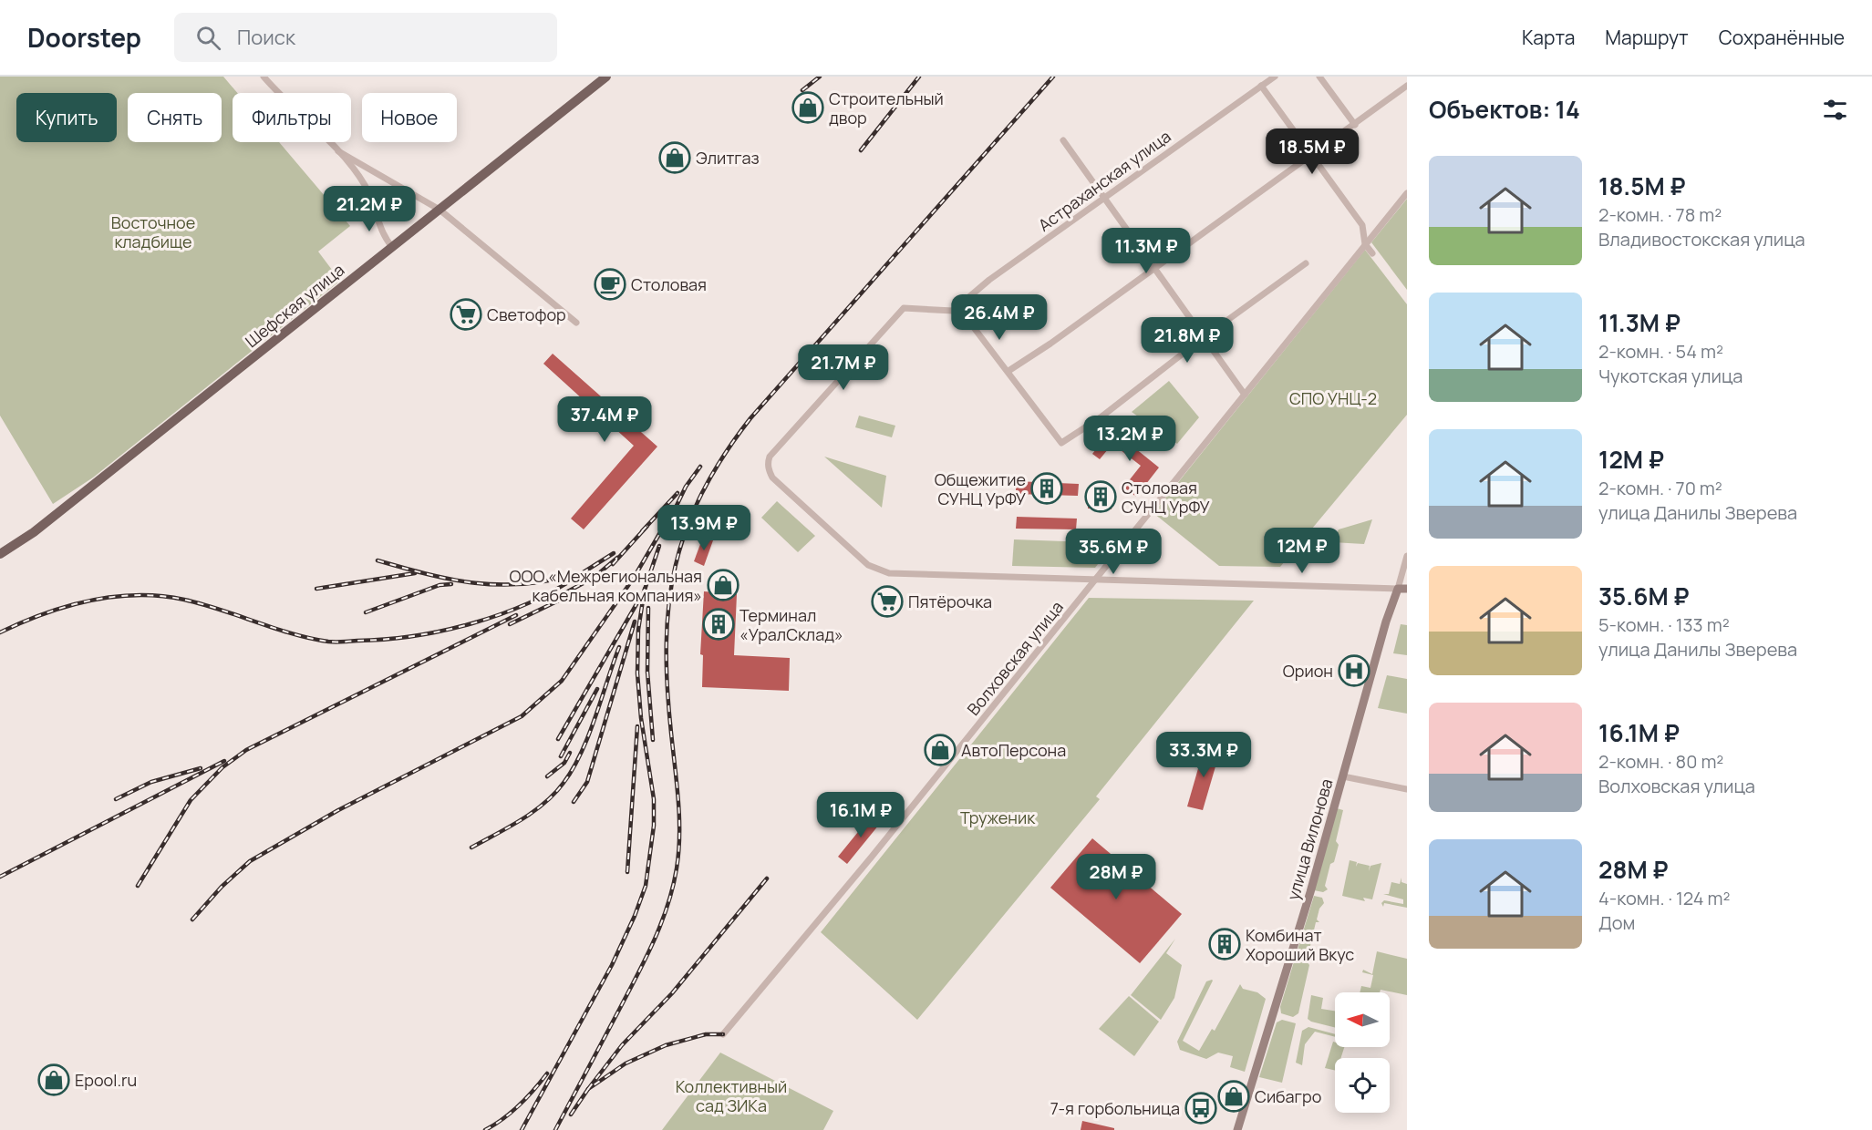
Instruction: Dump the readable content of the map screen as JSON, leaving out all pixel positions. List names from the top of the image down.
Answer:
{
  "streets": {
    "main road": ["Шефская улица"],
    "street": ["Астраханская улица", "Волховская улица", "улица Вилонова"]
  },
  "parks": [
    "Восточное кладбище",
    "СПО УНЦ-2",
    "Труженик",
    "Коллективный сад ЗИКа"
  ],
  "places": {
    "shop": [
      "Строительный двор",
      "Элитгаз",
      "ООО «Межрегиональная кабельная компания»",
      "АвтоПерсона",
      "Epool.ru",
      "Сибагро"
    ],
    "cafe": ["Столовая"],
    "supermarket": ["Светофор", "Пятёрочка"],
    "building": [
      "Общежитие СУНЦ УрФУ",
      "Столовая СУНЦ УрФУ",
      "Терминал «УралСклад»",
      "Комбинат Хороший Вкус"
    ],
    "hospital": ["Орион"],
    "bus stop": ["7-я горбольница"]
  },
  "north": "left",
  "page": {
    "header": "Doorstep",
    "search": "Поиск",
    "nav": ["Карта", "Маршрут", "Сохранённые"],
    "heading": "Объектов: 14",
    "chip": [
      "Купить",
      "Снять",
      "Фильтры",
      "Новое"
    ],
    "price": [
      "18.5M ₽",
      "21.2M ₽",
      "11.3M ₽",
      "26.4M ₽",
      "21.8M ₽",
      "21.7M ₽",
      "37.4M ₽",
      "13.2M ₽",
      "13.9M ₽",
      "12M ₽",
      "35.6M ₽",
      "33.3M ₽",
      "16.1M ₽",
      "28M ₽"
    ],
    "list": [
      {
        "name": "18.5M ₽",
        "note": "2-комн. · 78 m² · Владивостокская улица"
      },
      {
        "name": "11.3M ₽",
        "note": "2-комн. · 54 m² · Чукотская улица"
      },
      {
        "name": "12M ₽",
        "note": "2-комн. · 70 m² · улица Данилы Зверева"
      },
      {
        "name": "35.6M ₽",
        "note": "5-комн. · 133 m² · улица Данилы Зверева"
      },
      {
        "name": "16.1M ₽",
        "note": "2-комн. · 80 m² · Волховская улица"
      },
      {
        "name": "28M ₽",
        "note": "4-комн. · 124 m² · Дом"
      }
    ]
  }
}
